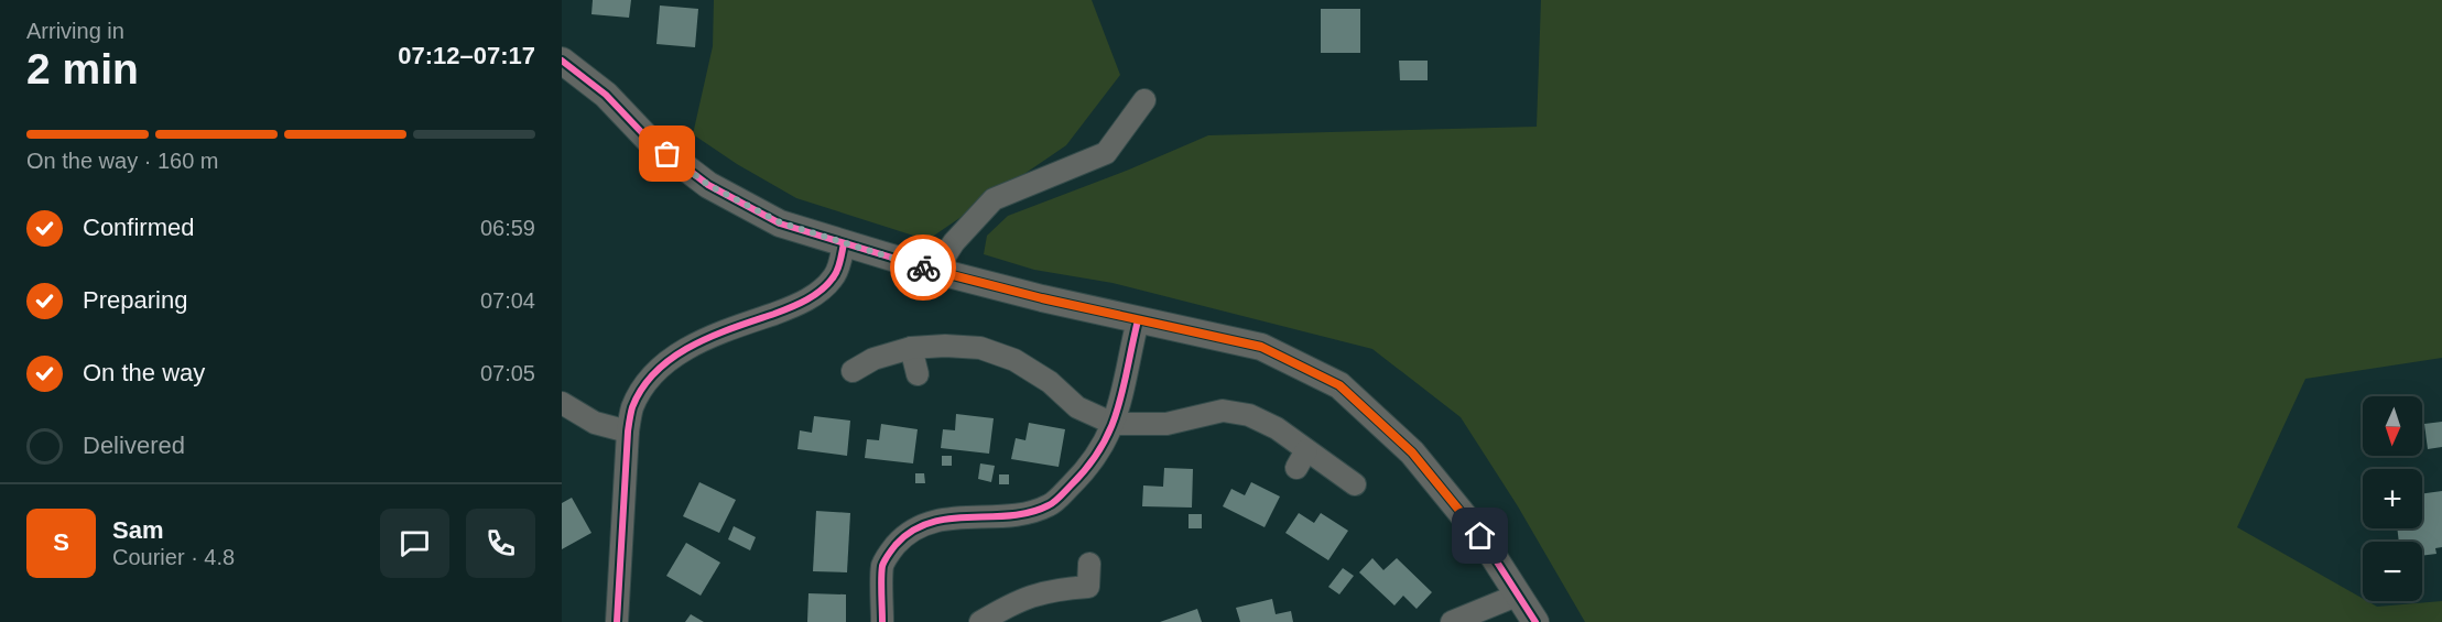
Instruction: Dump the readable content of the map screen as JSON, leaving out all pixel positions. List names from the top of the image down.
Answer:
{
  "north": "bottom",
  "page": {
    "heading": ["2 min", "Arriving in", "07:12–07:17"],
    "panel": ["Sam", "Courier · 4.8"],
    "bar": "On the way · 160 m",
    "list": [
      ["Confirmed", "06:59"],
      ["Preparing", "07:04"],
      ["On the way", "07:05"],
      "Delivered"
    ],
    "map_buttons": ["+", "−"],
    "round": "S"
  }
}
